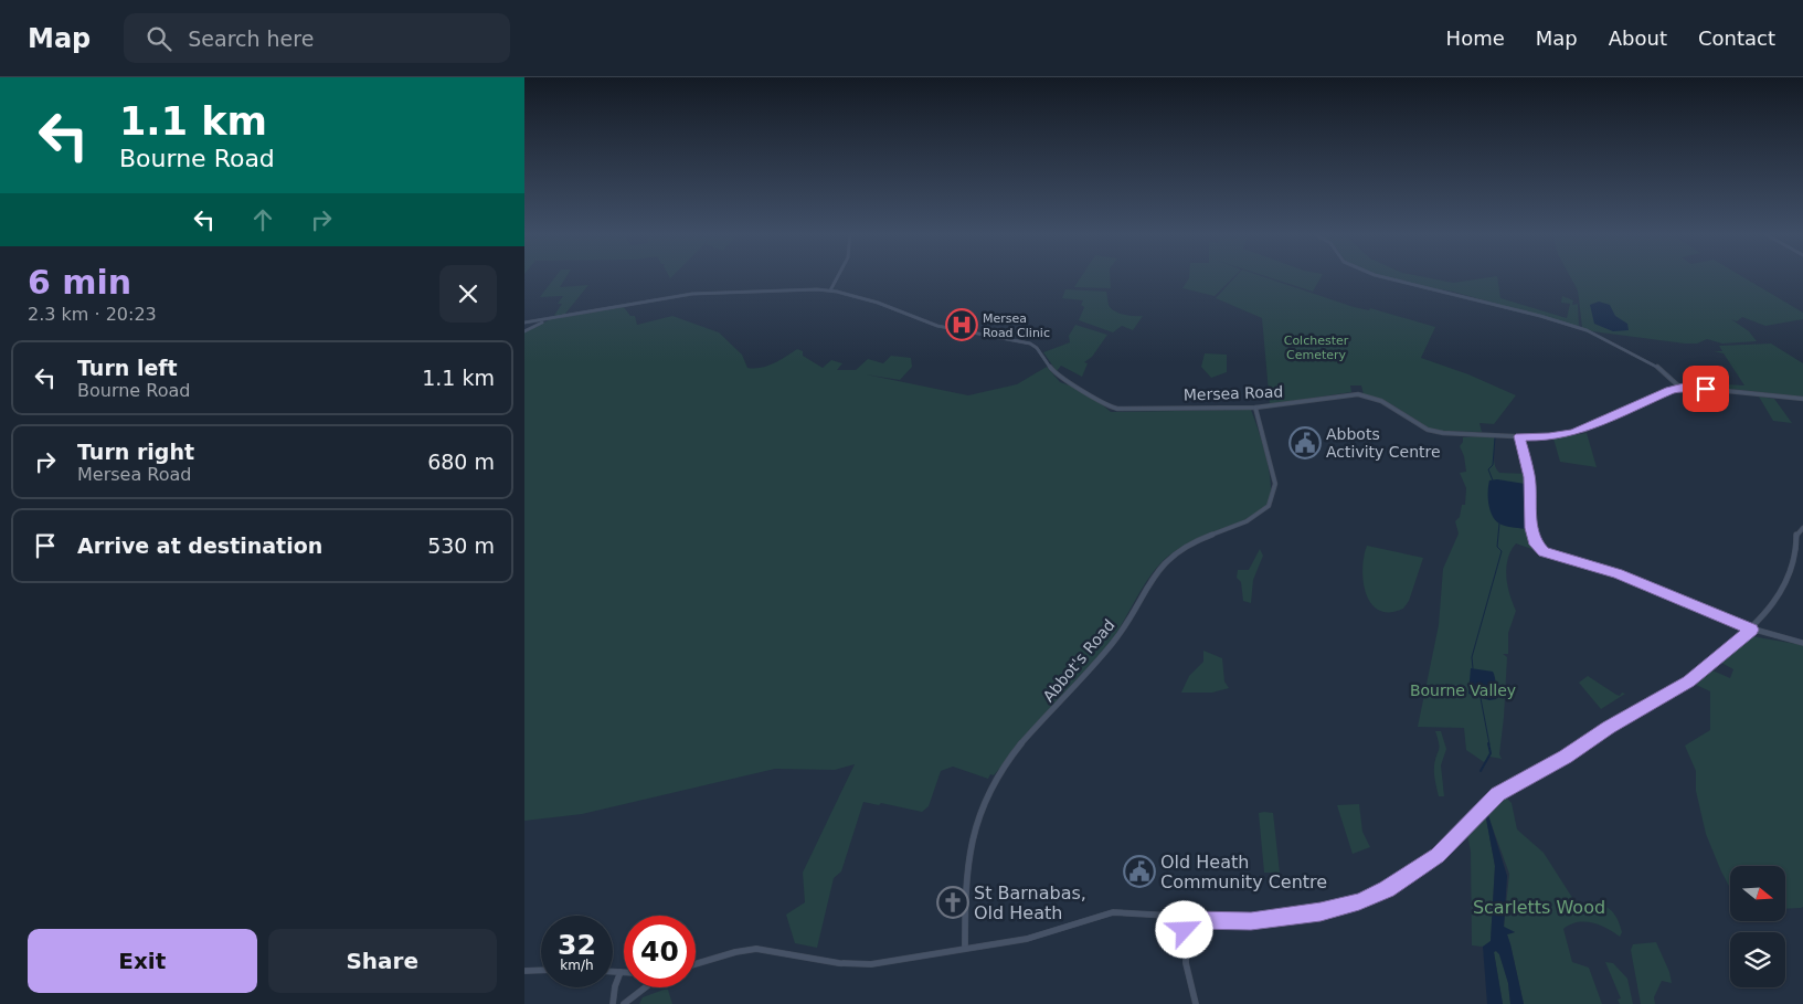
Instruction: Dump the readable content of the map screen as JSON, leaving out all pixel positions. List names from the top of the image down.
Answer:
{
  "streets": {
    "main road": ["Mersea Road"],
    "street": ["Abbot's Road"]
  },
  "crossings": [
    ["Mersea Road", "Abbot's Road"]
  ],
  "parks": ["Colchester Cemetery", "Bourne Valley", "Scarletts Wood"],
  "places": {
    "hospital": ["Mersea Road Clinic"],
    "public building": ["Abbots Activity Centre", "Old Heath Community Centre"],
    "church": ["St Barnabas, Old Heath"]
  },
  "north": "right",
  "page": {
    "header": "Map",
    "search": "Search here",
    "nav": [
      "Home",
      "Map",
      "About",
      "Contact"
    ],
    "turn": ["1.1 km", "Bourne Road"],
    "heading": ["6 min", "2.3 km · 20:23"],
    "list": [
      {
        "name": "Turn left",
        "note": "Bourne Road",
        "value": "1.1 km"
      },
      {
        "name": "Turn right",
        "note": "Mersea Road",
        "value": "680 m"
      },
      {
        "name": "Arrive at destination",
        "value": "530 m"
      }
    ],
    "speed": "32 km/h",
    "limit": "40",
    "buttons": ["Exit", "Share"]
  }
}
